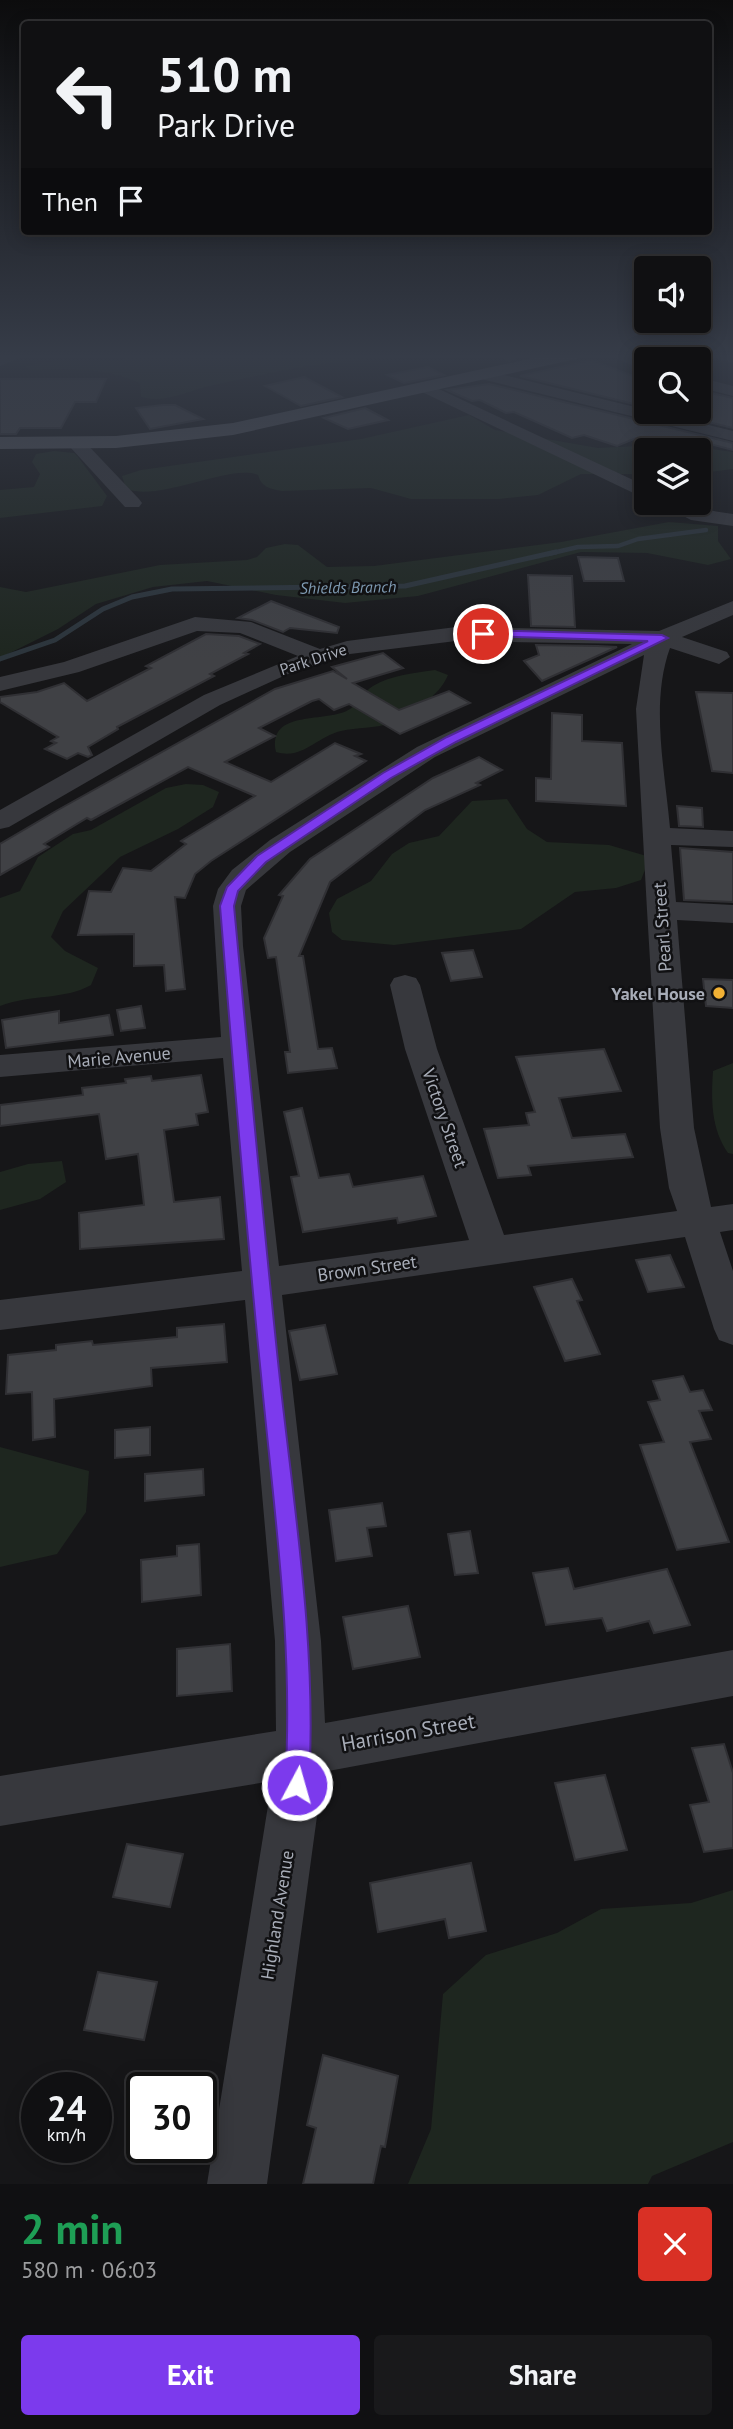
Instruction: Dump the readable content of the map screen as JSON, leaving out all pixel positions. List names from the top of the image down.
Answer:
{
  "streets": {
    "street": [
      "Park Drive",
      "Pearl Street",
      "Marie Avenue",
      "Victory Street",
      "Brown Street",
      "Harrison Street",
      "Highland Avenue"
    ]
  },
  "crossings": [
    ["Park Drive", "Pearl Street"],
    ["Park Drive", "Highland Avenue"],
    ["Pearl Street", "Brown Street"],
    ["Pearl Street", "Highland Avenue"],
    ["Marie Avenue", "Highland Avenue"],
    ["Victory Street", "Brown Street"],
    ["Brown Street", "Highland Avenue"],
    ["Harrison Street", "Highland Avenue"]
  ],
  "water": ["Shields Branch"],
  "places": ["Yakel House"],
  "page": {
    "turn": ["510 m", "Park Drive"],
    "then": "Then",
    "speed": "24 km/h",
    "limit": "30",
    "heading": ["2 min", "580 m · 06:03"],
    "buttons": ["Exit", "Share"]
  }
}
